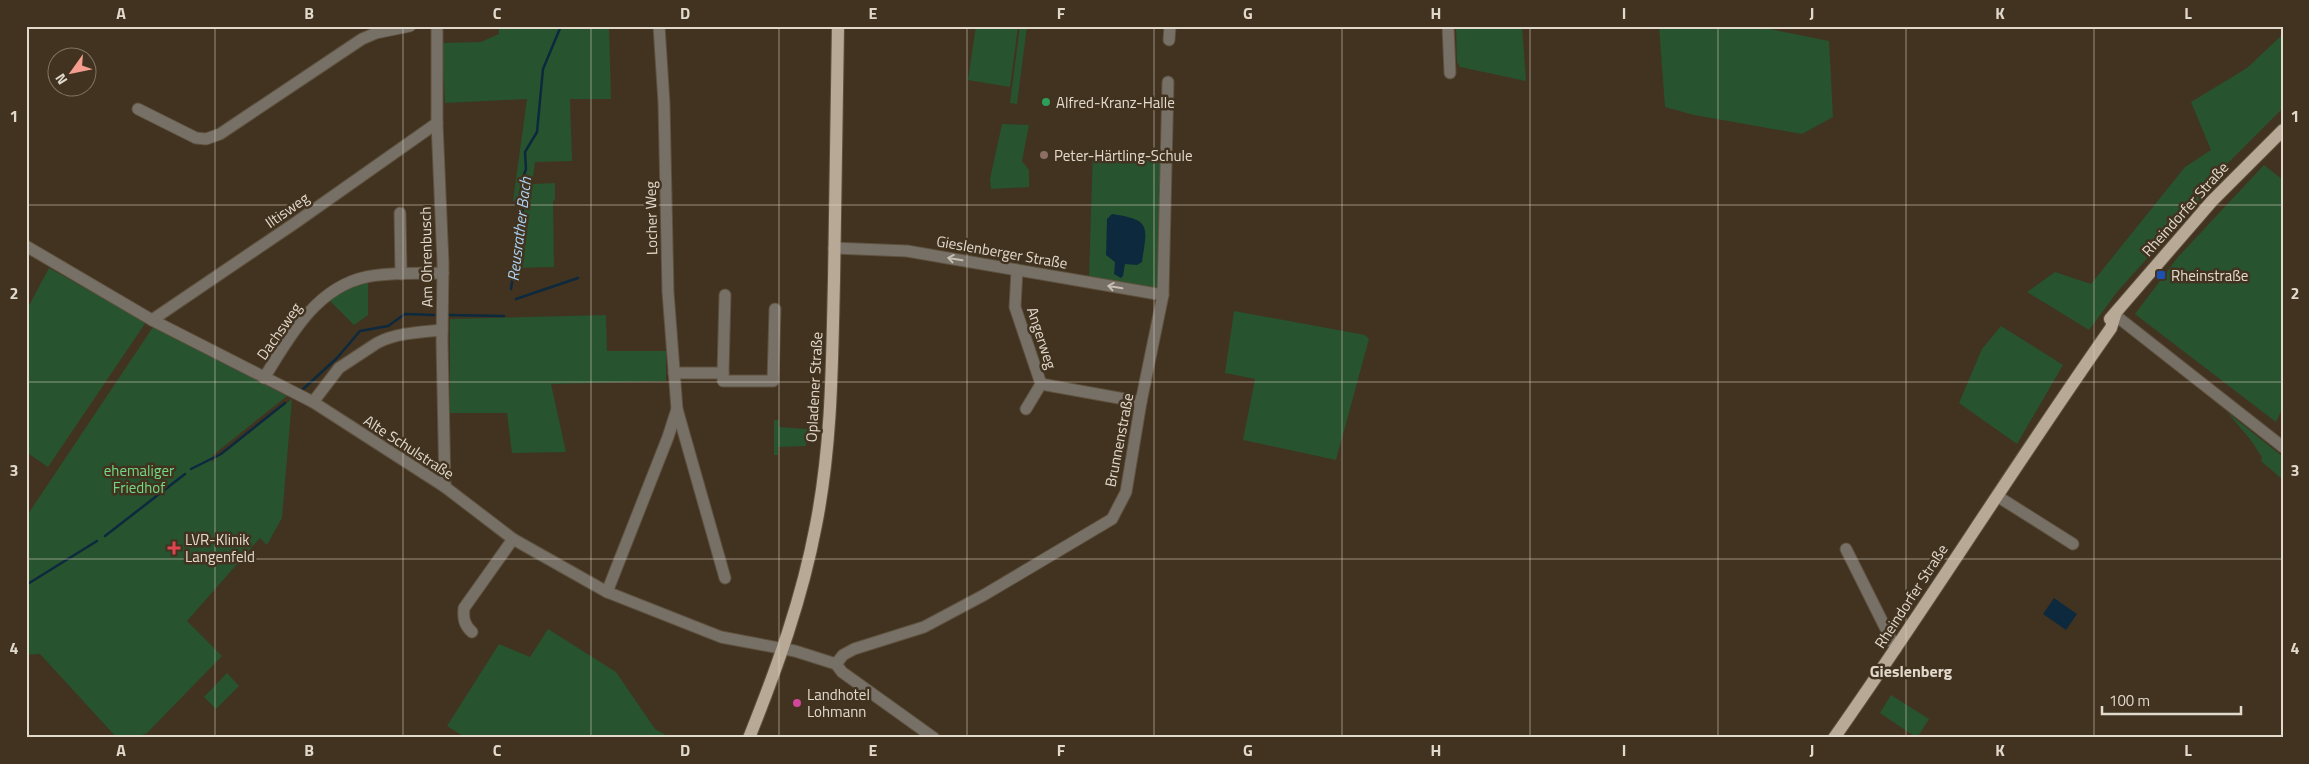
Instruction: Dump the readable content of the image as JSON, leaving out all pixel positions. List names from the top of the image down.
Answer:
{
  "streets": {
    "main road": ["Rheindorfer Straße", "Opladener Straße"],
    "street": [
      "Iltisweg",
      "Locher Weg",
      "Gieslenberger Straße",
      "Am Ohrenbusch",
      "Dachsweg",
      "Angerweg",
      "Brunnenstraße",
      "Alte Schulstraße"
    ]
  },
  "crossings": [
    ["Iltisweg", "Am Ohrenbusch"],
    ["Iltisweg", "Alte Schulstraße"],
    ["Locher Weg", "Alte Schulstraße"],
    ["Gieslenberger Straße", "Angerweg"],
    ["Gieslenberger Straße", "Opladener Straße"],
    ["Gieslenberger Straße", "Brunnenstraße"],
    ["Am Ohrenbusch", "Dachsweg"],
    ["Am Ohrenbusch", "Alte Schulstraße"],
    ["Dachsweg", "Alte Schulstraße"],
    ["Angerweg", "Brunnenstraße"],
    ["Opladener Straße", "Alte Schulstraße"],
    ["Brunnenstraße", "Alte Schulstraße"]
  ],
  "one_way": ["Gieslenberger Straße"],
  "districts": ["Gieslenberg"],
  "water": ["Reusrather Bach"],
  "parks": ["ehemaliger Friedhof"],
  "places": {
    "other": ["Alfred-Kranz-Halle", "Peter-Härtling-Schule", "Landhotel Lohmann"],
    "transit": ["Rheinstraße"],
    "health": ["LVR-Klinik Langenfeld"]
  },
  "scale_bar": "100 m",
  "north": "bottom left",
  "grid": {
    "columns": [
      "A",
      "B",
      "C",
      "D",
      "E",
      "F",
      "G",
      "H",
      "I",
      "J",
      "K",
      "L"
    ],
    "rows": [
      "1",
      "2",
      "3",
      "4"
    ]
  }
}
